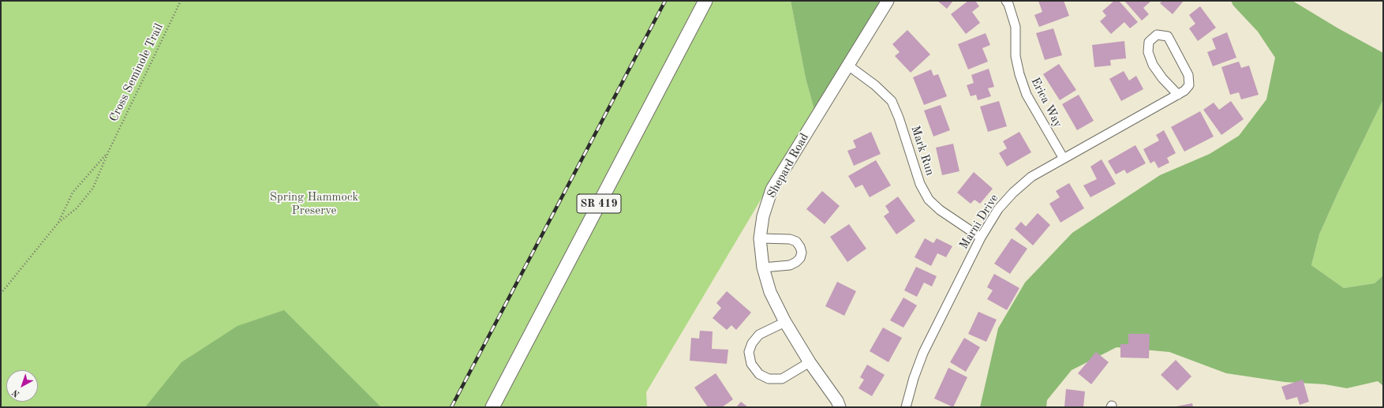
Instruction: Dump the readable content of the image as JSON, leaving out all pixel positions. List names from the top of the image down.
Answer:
{
  "streets": {
    "main road": ["SR 419"],
    "street": [
      "Erica Way",
      "Mark Run",
      "Shepard Road",
      "Marni Drive"
    ],
    "path": ["Cross Seminole Trail"]
  },
  "crossings": [
    ["Erica Way", "Marni Drive"],
    ["Mark Run", "Shepard Road"],
    ["Mark Run", "Marni Drive"]
  ],
  "parks": ["Spring Hammock Preserve"],
  "north": "bottom left"
}
